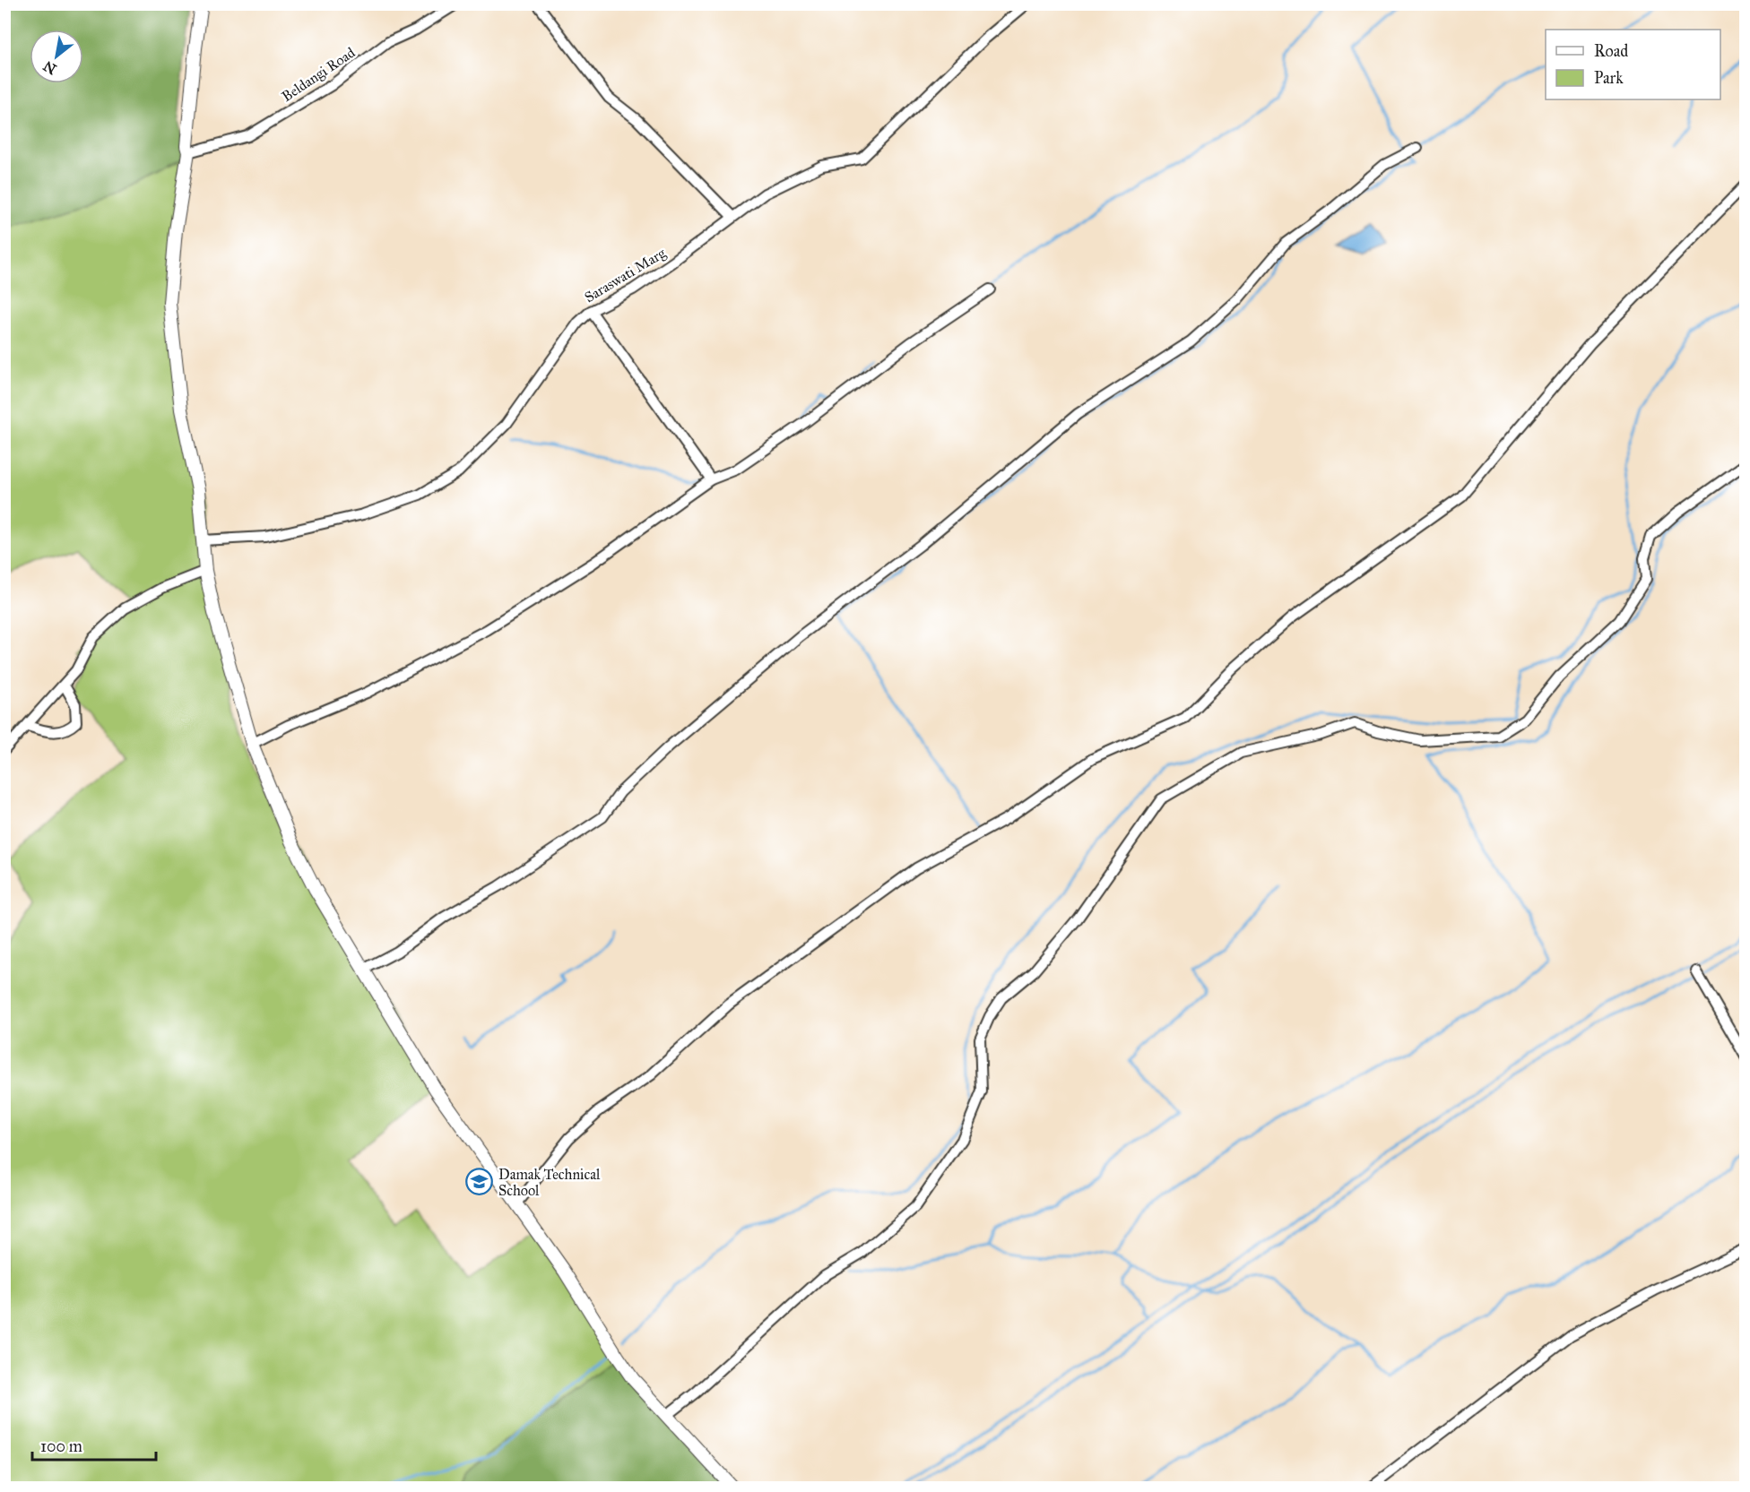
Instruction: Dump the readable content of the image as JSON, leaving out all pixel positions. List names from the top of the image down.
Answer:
{
  "streets": {
    "street": ["Beldangi Road", "Saraswati Marg"]
  },
  "places": {
    "school or university": ["Damak Technical School"]
  },
  "legend": ["Road", "Park"],
  "scale_bar": "100 m",
  "north": "bottom left"
}
